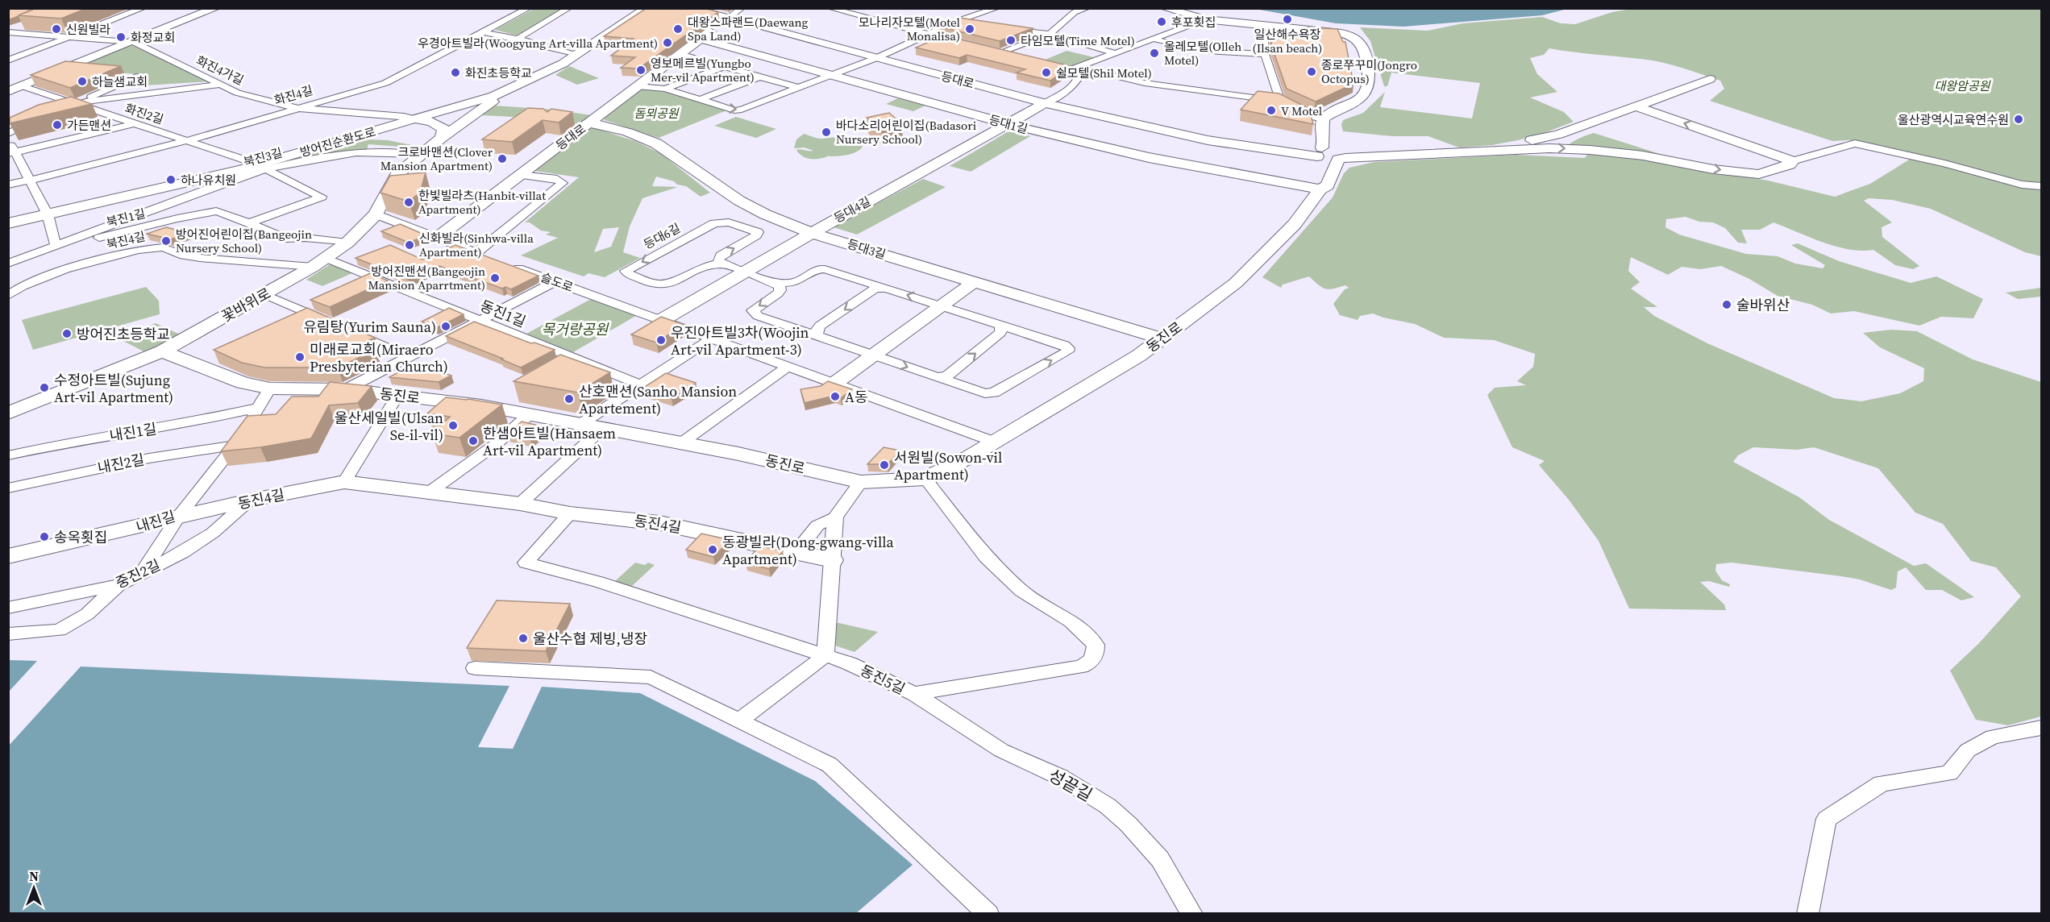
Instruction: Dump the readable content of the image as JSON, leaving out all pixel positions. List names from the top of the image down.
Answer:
{
  "streets": {
    "street": [
      "화진4가길",
      "등대로",
      "화진4길",
      "화진2길",
      "등대1길",
      "방어진순환도로",
      "북진3길",
      "등대4길",
      "북진1길",
      "등대6길",
      "북진4길",
      "등대3길",
      "슬도로",
      "꽃바위로",
      "동진1길",
      "동진로",
      "내진1길",
      "내진2길",
      "동진4길",
      "내진길",
      "중진2길",
      "동진5길",
      "성끝길"
    ]
  },
  "crossings": [
    ["화진4가길", "화진4길"],
    ["화진4가길", "방어진순환도로"],
    ["등대로", "등대1길"],
    ["등대로", "등대4길"],
    ["등대로", "등대3길"],
    ["등대로", "슬도로"],
    ["화진4길", "화진2길"],
    ["화진2길", "방어진순환도로"],
    ["화진2길", "북진3길"],
    ["등대1길", "등대4길"],
    ["등대1길", "동진로"],
    ["방어진순환도로", "북진3길"],
    ["방어진순환도로", "꽃바위로"],
    ["북진3길", "북진1길"],
    ["북진3길", "꽃바위로"],
    ["등대4길", "등대6길"],
    ["등대4길", "등대3길"],
    ["등대4길", "슬도로"],
    ["북진1길", "꽃바위로"],
    ["북진4길", "꽃바위로"],
    ["북진4길", "동진1길"],
    ["등대3길", "동진로"],
    ["슬도로", "꽃바위로"],
    ["슬도로", "동진로"],
    ["꽃바위로", "동진1길"],
    ["꽃바위로", "동진로"],
    ["동진로", "내진길"],
    ["동진로", "동진5길"],
    ["내진1길", "내진길"],
    ["내진2길", "내진길"],
    ["동진4길", "내진길"],
    ["동진4길", "중진2길"],
    ["동진4길", "동진5길"],
    ["동진5길", "성끝길"]
  ],
  "parks": ["대왕암공원", "돔뫼공원", "목거랑공원"],
  "places": [
    "일산해수욕장 (Ilsan beach)",
    "후포횟집",
    "신원빌라",
    "대왕스파랜드(Daewang Spa Land)",
    "모나리자모텔(Motel Monalisa)",
    "화정교회",
    "타임모텔(Time Motel)",
    "우경아트빌라(Woogyung Art-villa Apartment)",
    "올레모텔(Olleh Motel)",
    "영보메르빌(Yungbo Mer-vil Apartment)",
    "종로쭈꾸미(Jongro Octopus)",
    "화진초등학교",
    "쉴모텔(Shil Motel)",
    "하늘샘교회",
    "V Motel",
    "울산광역시교육연수원",
    "가든맨션",
    "바다소리어린이집(Badasori Nursery School)",
    "크로바맨션(Clover Mansion Apartment)",
    "하나유치원",
    "한빛빌라츠(Hanbit-villat Apartment)",
    "방어진어린이집(Bangeojin Nursery School)",
    "신화빌라(Sinhwa-villa Apartment)",
    "방어진맨션(Bangeojin Mansion Aparrtment)",
    "술바위산",
    "유림탕(Yurim Sauna)",
    "방어진초등학교",
    "우진아트빌3차(Woojin Art-vil Apartment-3)",
    "미래로교회(Miraero Presbyterian Church)",
    "수정아트빌(Sujung Art-vil Apartment)",
    "A동",
    "산호맨션(Sanho Mansion Apartement)",
    "울산세일빌(Ulsan Se-il-vil)",
    "한샘아트빌(Hansaem Art-vil Apartment)",
    "서원빌(Sowon-vil Apartment)",
    "송옥횟집",
    "동광빌라(Dong-gwang-villa Apartment)",
    "울산수협 제빙,냉장"
  ],
  "north": "top"
}
